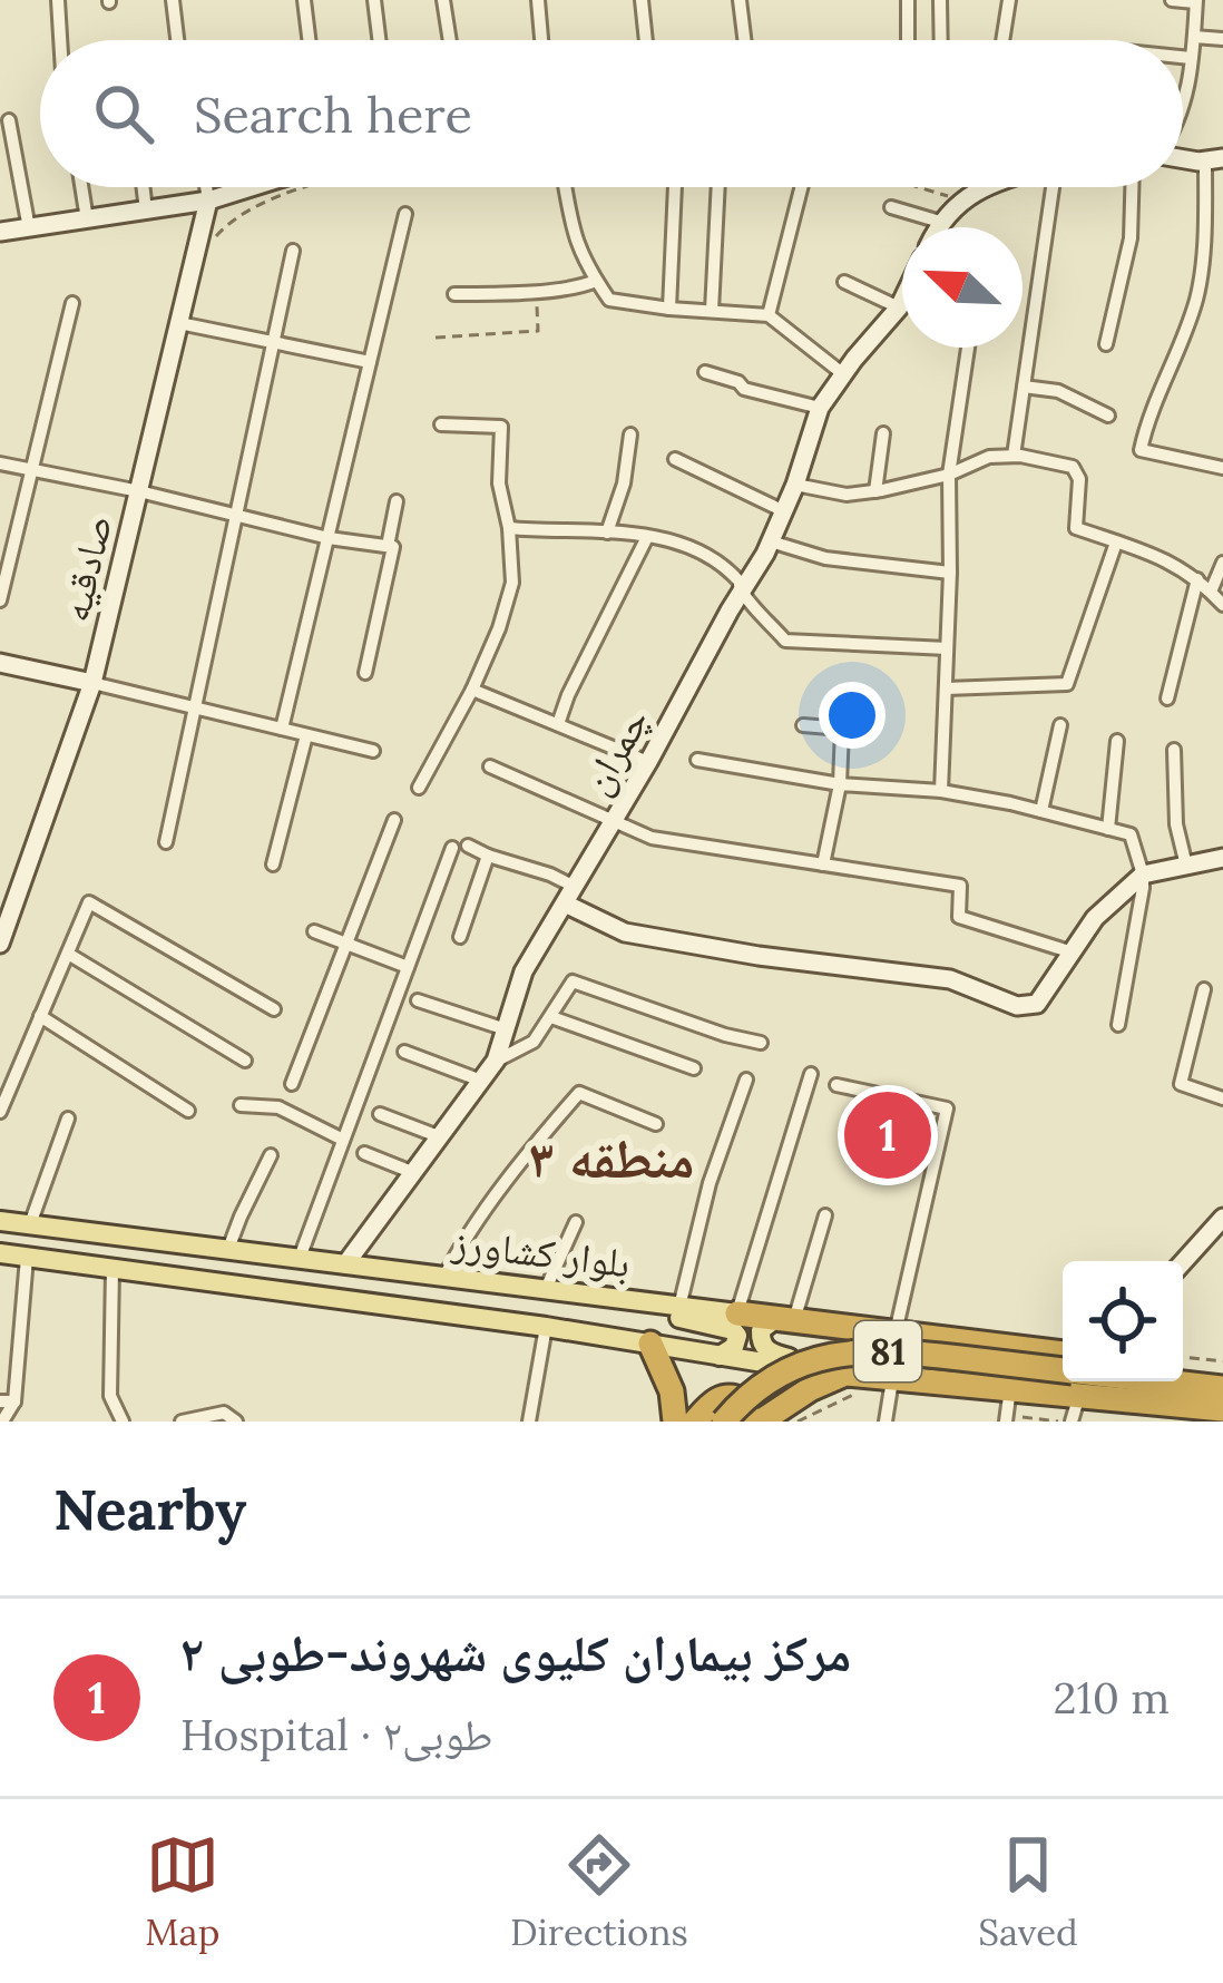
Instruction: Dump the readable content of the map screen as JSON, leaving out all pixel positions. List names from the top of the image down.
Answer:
{
  "streets": {
    "highway": ["بلوار کشاورز", "81"],
    "street": ["صادقیه", "چمران"]
  },
  "crossings": [
    ["چمران", "بلوار کشاورز"],
    ["بلوار کشاورز", "81"]
  ],
  "districts": ["منطقه ۳"],
  "north": "top left",
  "page": {
    "search": "Search here",
    "pins": "1",
    "heading": "Nearby",
    "list": [
      {
        "mark": "1",
        "name": "مرکز بیماران کلیوی شهروند-طوبی ۲",
        "note": "Hospital · طوبی۲",
        "value": "210 m"
      }
    ],
    "nav": ["Map", "Directions", "Saved"]
  }
}
